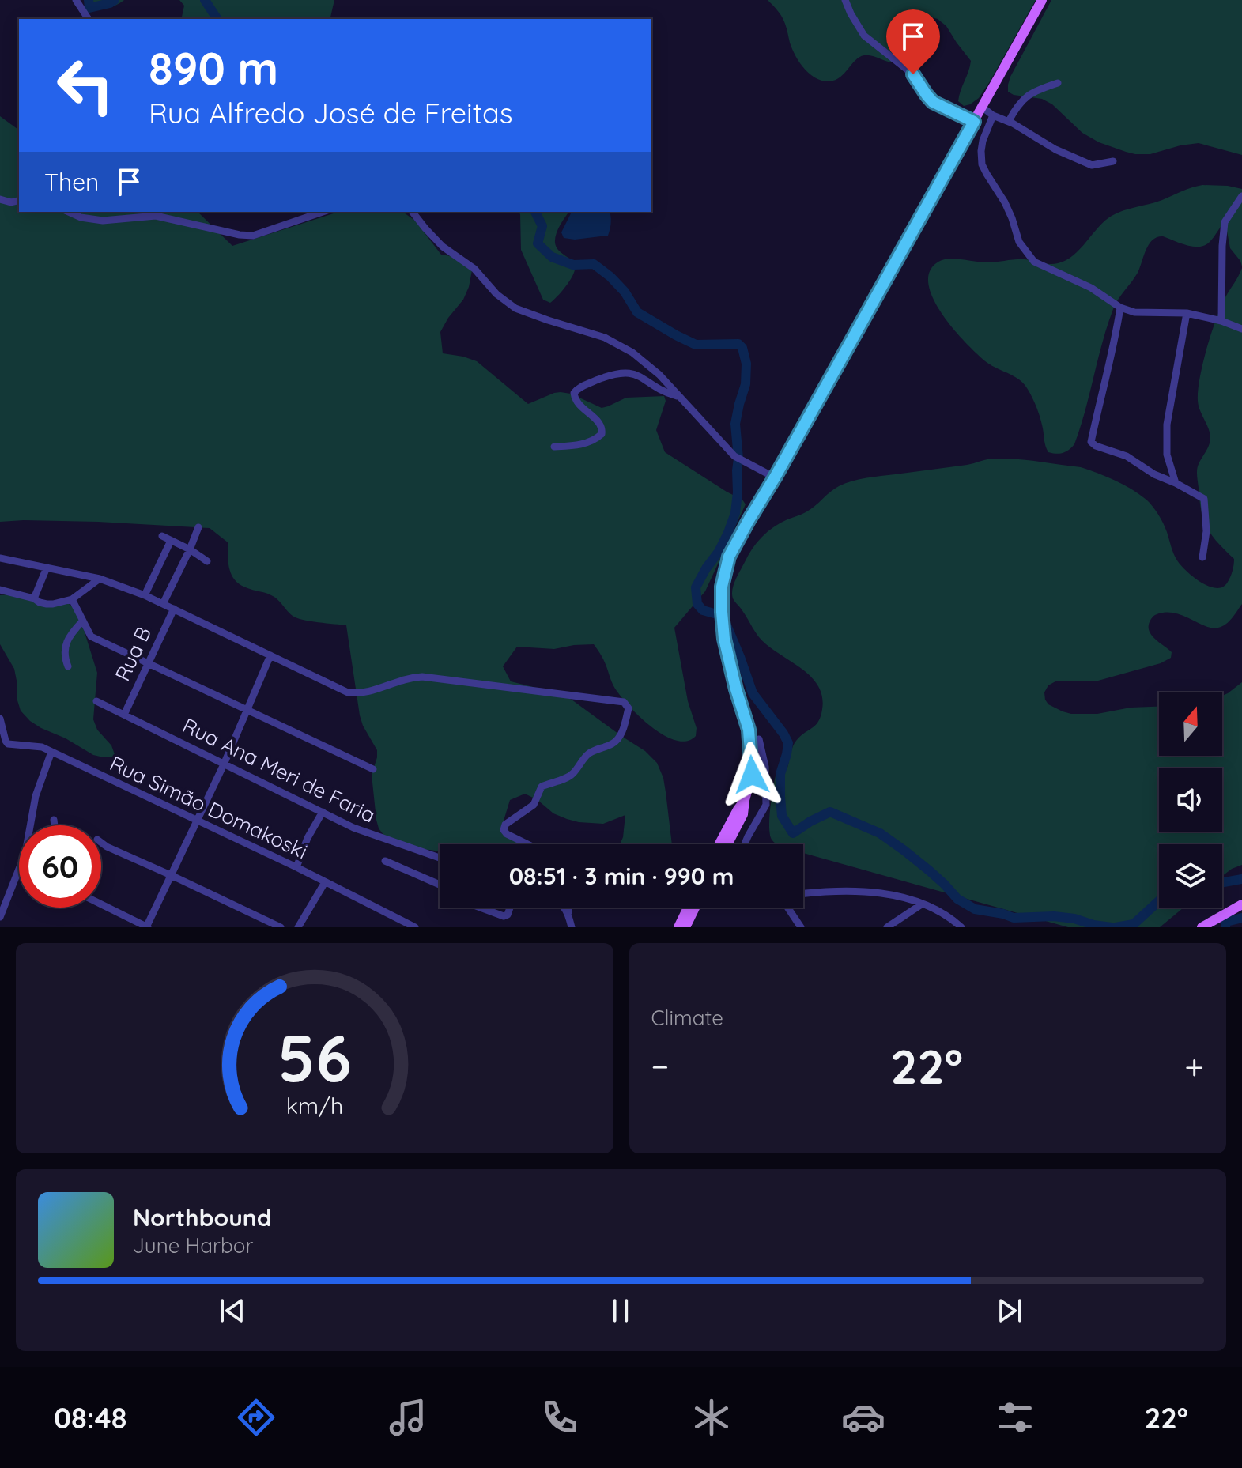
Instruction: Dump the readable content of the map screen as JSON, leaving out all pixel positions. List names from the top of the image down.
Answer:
{
  "streets": {
    "street": ["Rua B", "Rua Ana Meri de Faria", "Rua Simão Domakoski"]
  },
  "crossings": [
    ["Rua B", "Rua Ana Meri de Faria"]
  ],
  "north": "top",
  "page": {
    "turn": ["890 m", "Rua Alfredo José de Freitas"],
    "then": "Then",
    "limit": "60",
    "trip": "08:51 · 3 min · 990 m",
    "tile": "Climate",
    "heat": ["−", "22°", "+"],
    "song": ["Northbound", "June Harbor"],
    "tabs": ["08:48", "22°"],
    "gauge": ["56", "km/h"]
  }
}
